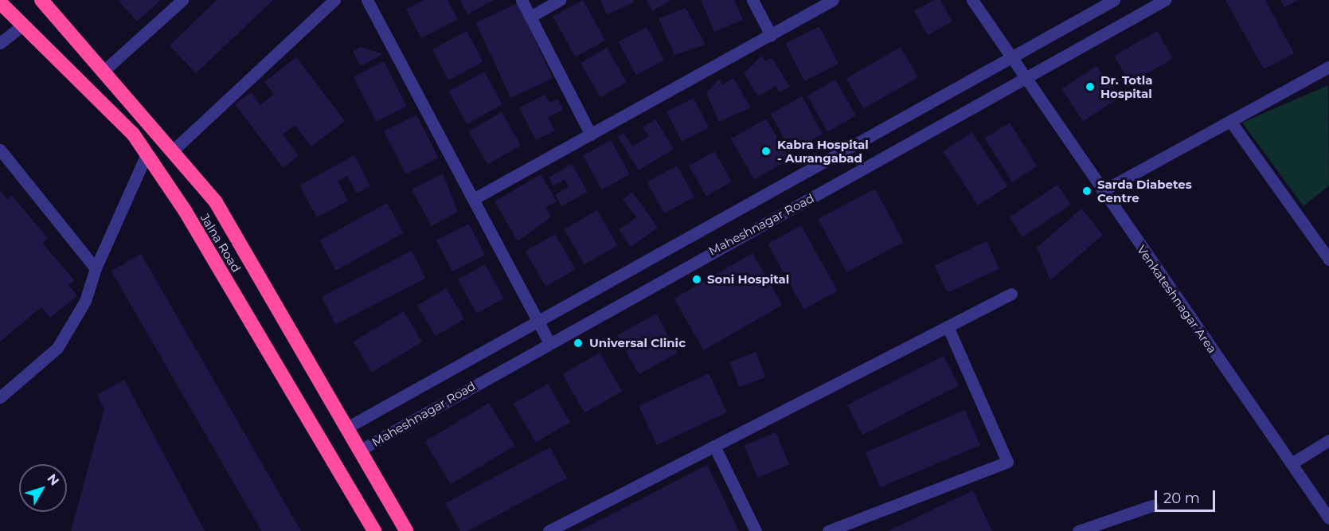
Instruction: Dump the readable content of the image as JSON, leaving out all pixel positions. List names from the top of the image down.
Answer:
{
  "streets": {
    "highway": ["Jalna Road"],
    "street": ["Maheshnagar Road", "Venkateshnagar Area"]
  },
  "crossings": [
    ["Maheshnagar Road", "Jalna Road"],
    ["Maheshnagar Road", "Venkateshnagar Area"]
  ],
  "places": [
    "Dr. Totla Hospital",
    "Kabra Hospital - Aurangabad",
    "Sarda Diabetes Centre",
    "Soni Hospital",
    "Universal Clinic"
  ],
  "scale_bar": "20 m",
  "north": "top right"
}
